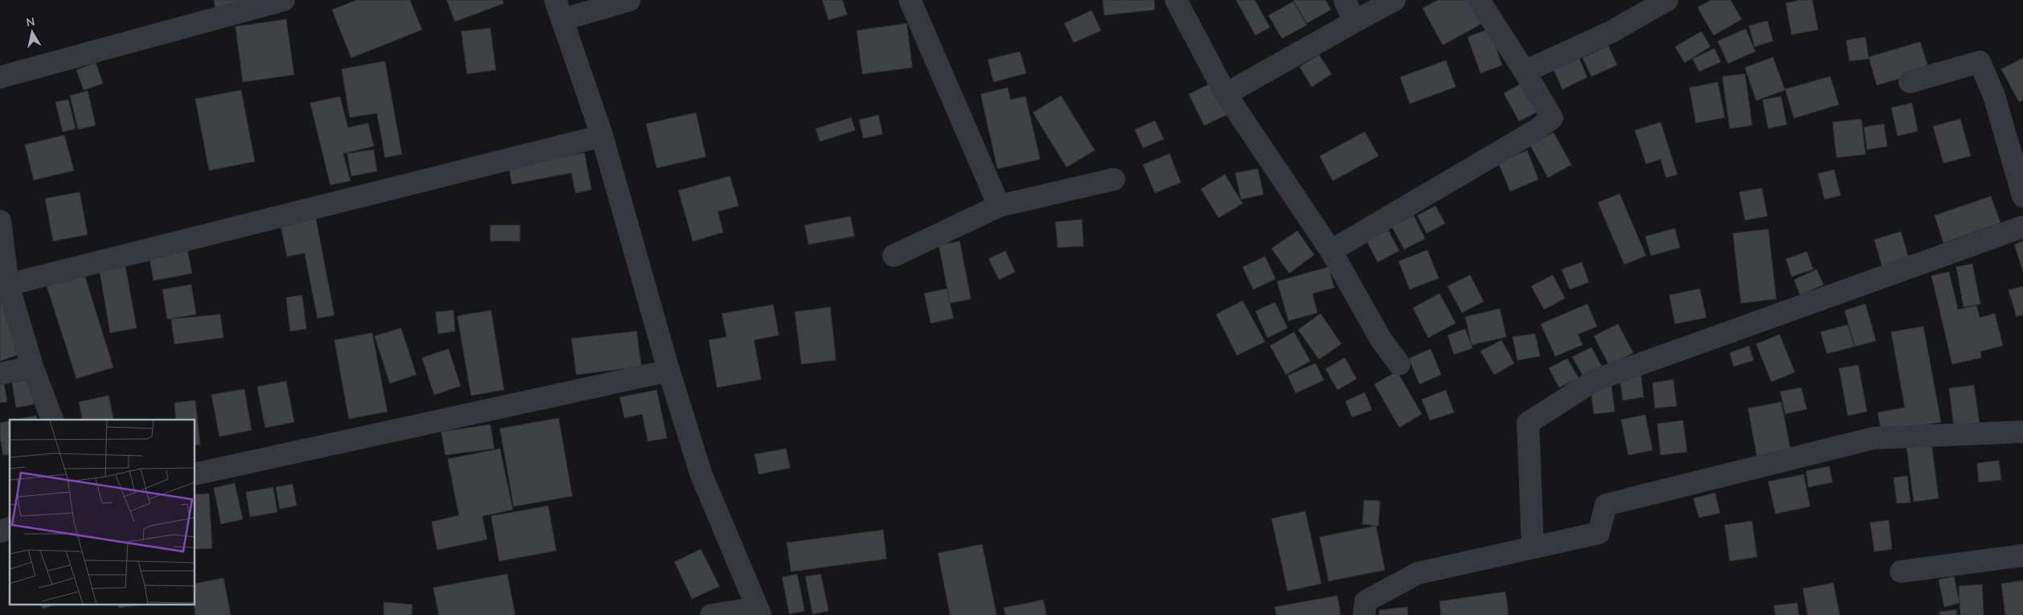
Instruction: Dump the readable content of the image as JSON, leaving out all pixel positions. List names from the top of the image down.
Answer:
{
  "north": "top"
}
